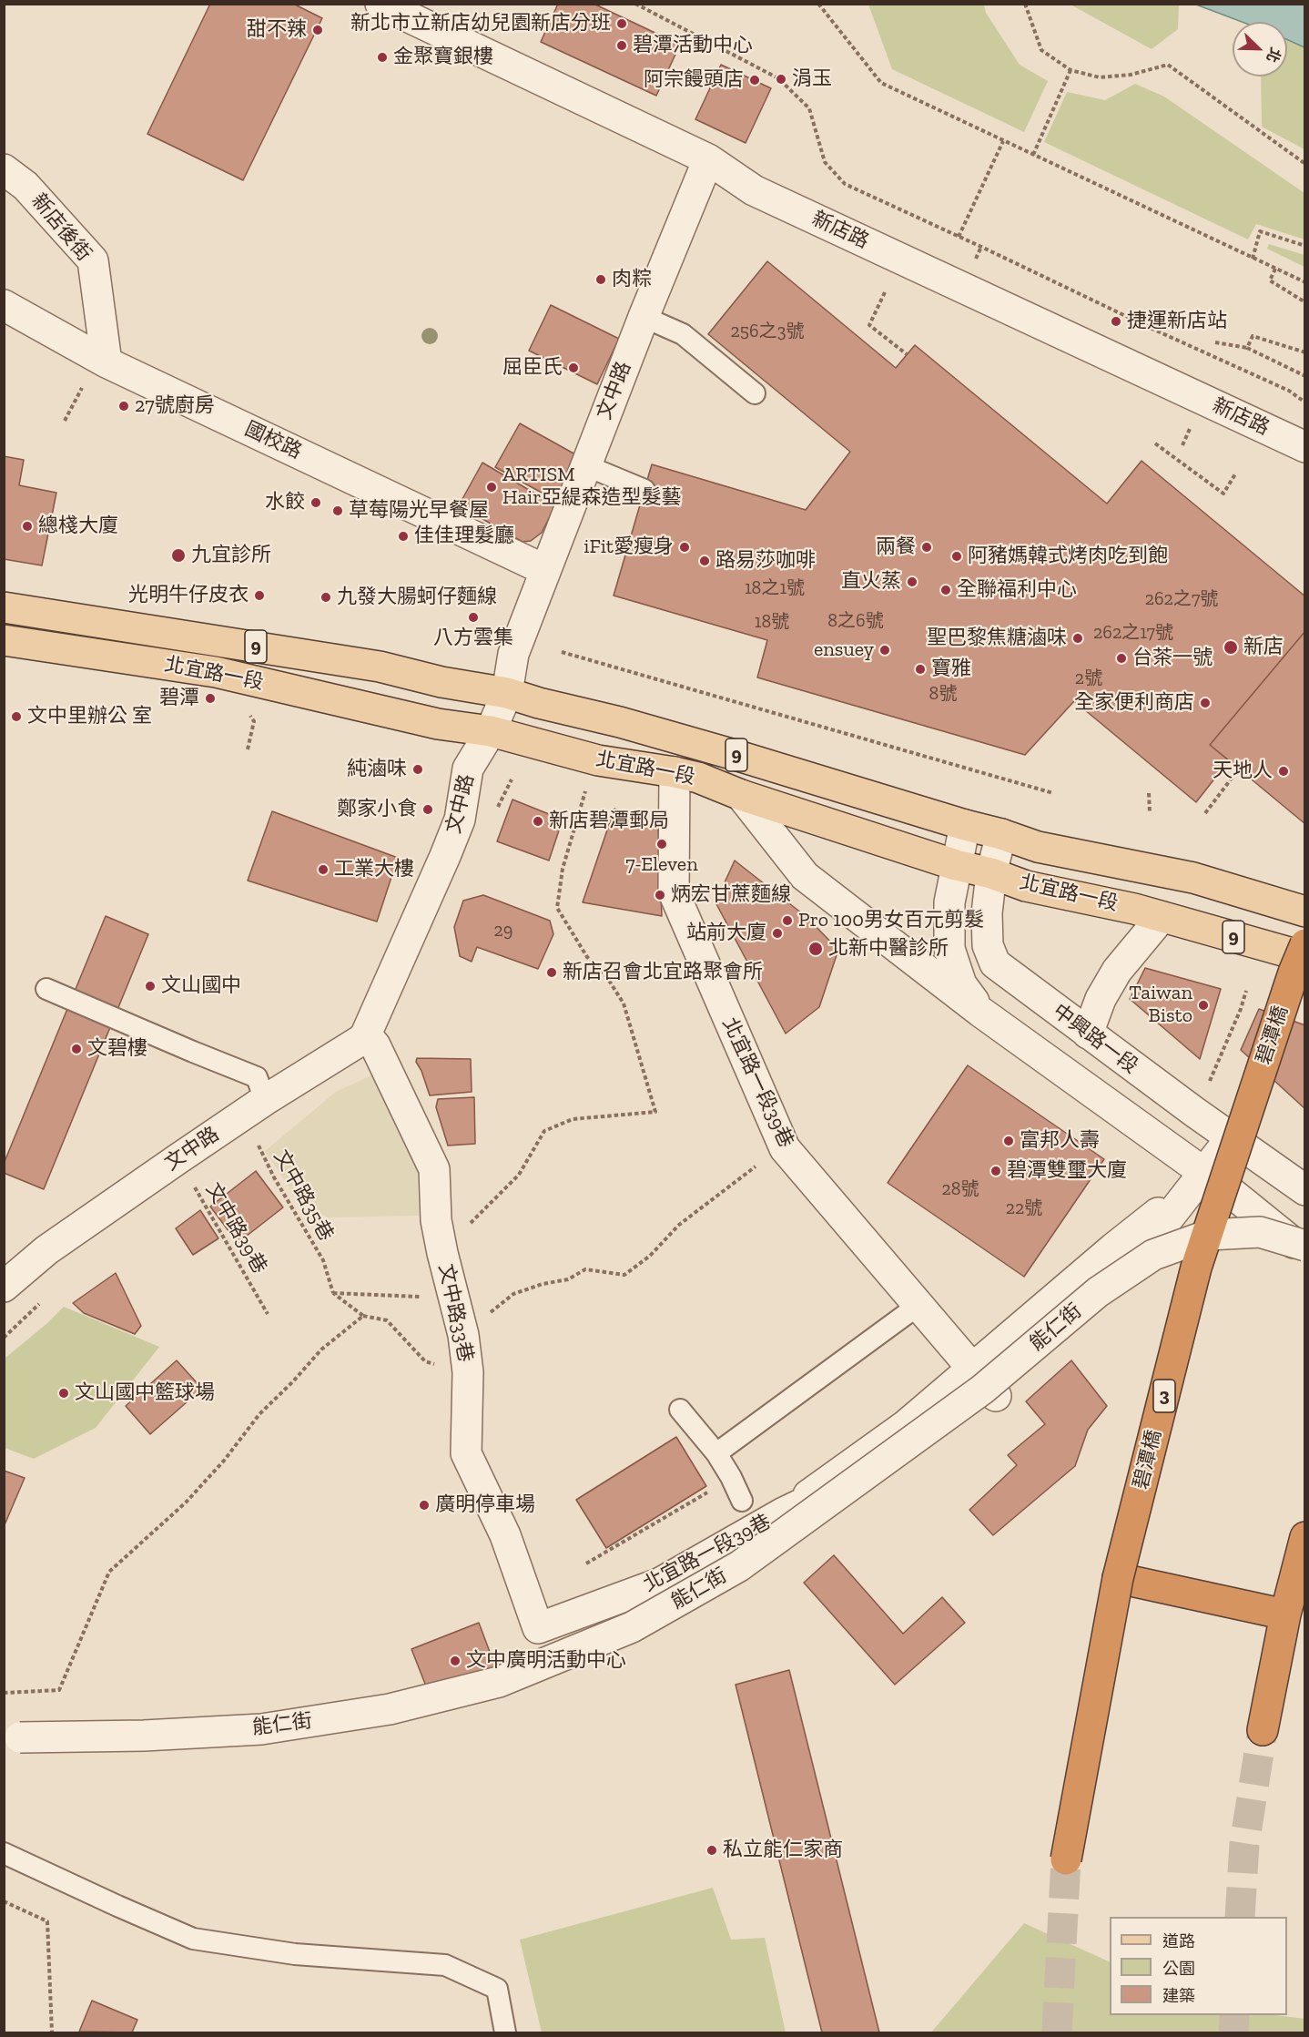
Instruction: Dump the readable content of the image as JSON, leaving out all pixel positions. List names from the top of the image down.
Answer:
{
  "streets": {
    "highway": ["碧潭橋", "3"],
    "main road": ["9", "北宜路一段"],
    "street": [
      "新店後街",
      "新店路",
      "文中路",
      "國校路",
      "中興路一段",
      "北宜路一段39巷",
      "文中路33巷",
      "能仁街"
    ],
    "path": ["文中路35巷", "文中路39巷"]
  },
  "crossings": [
    ["新店後街", "國校路"],
    ["新店路", "文中路"],
    ["文中路", "國校路"],
    ["文中路", "北宜路一段"],
    ["文中路", "文中路35巷"],
    ["文中路", "文中路39巷"],
    ["文中路", "文中路33巷"],
    ["北宜路一段", "中興路一段"],
    ["北宜路一段", "北宜路一段39巷"],
    ["中興路一段", "北宜路一段39巷"],
    ["北宜路一段39巷", "文中路33巷"]
  ],
  "places": [
    "新北市立新店幼兒園新店分班",
    "甜不辣",
    "碧潭活動中心",
    "金聚寶銀樓",
    "涓玉",
    "阿宗饅頭店",
    "肉粽",
    "捷運新店站",
    "屈臣氏",
    "27號廚房",
    "ARTISM Hair亞緹森造型髮藝",
    "水餃",
    "草莓陽光早餐屋",
    "總棧大廈",
    "佳佳理髮廳",
    "iFit愛瘦身",
    "兩餐",
    "九宜診所",
    "阿豬媽韓式烤肉吃到飽",
    "路易莎咖啡",
    "直火蒸",
    "全聯福利中心",
    "光明牛仔皮衣",
    "九發大腸蚵仔麵線",
    "八方雲集",
    "聖巴黎焦糖滷味",
    "新店",
    "ensuey",
    "台茶一號",
    "寶雅",
    "碧潭",
    "全家便利商店",
    "文中里辦公 室",
    "純滷味",
    "天地人",
    "鄭家小食",
    "新店碧潭郵局",
    "7-Eleven",
    "工業大樓",
    "炳宏甘蔗麵線",
    "Pro 100男女百元剪髮",
    "站前大廈",
    "北新中醫診所",
    "新店召會北宜路聚會所",
    "文山國中",
    "Taiwan Bisto",
    "文碧樓",
    "富邦人壽",
    "碧潭雙璽大廈",
    "文山國中籃球場",
    "廣明停車場",
    "文中廣明活動中心",
    "私立能仁家商"
  ],
  "house_numbers": [
    "256之3號",
    "18之1號",
    "262之7號",
    "8之6號",
    "18號",
    "262之17號",
    "2號",
    "8號",
    "29",
    "28號",
    "22號"
  ],
  "legend": ["道路", "公園", "建築"],
  "north": "bottom right"
}
